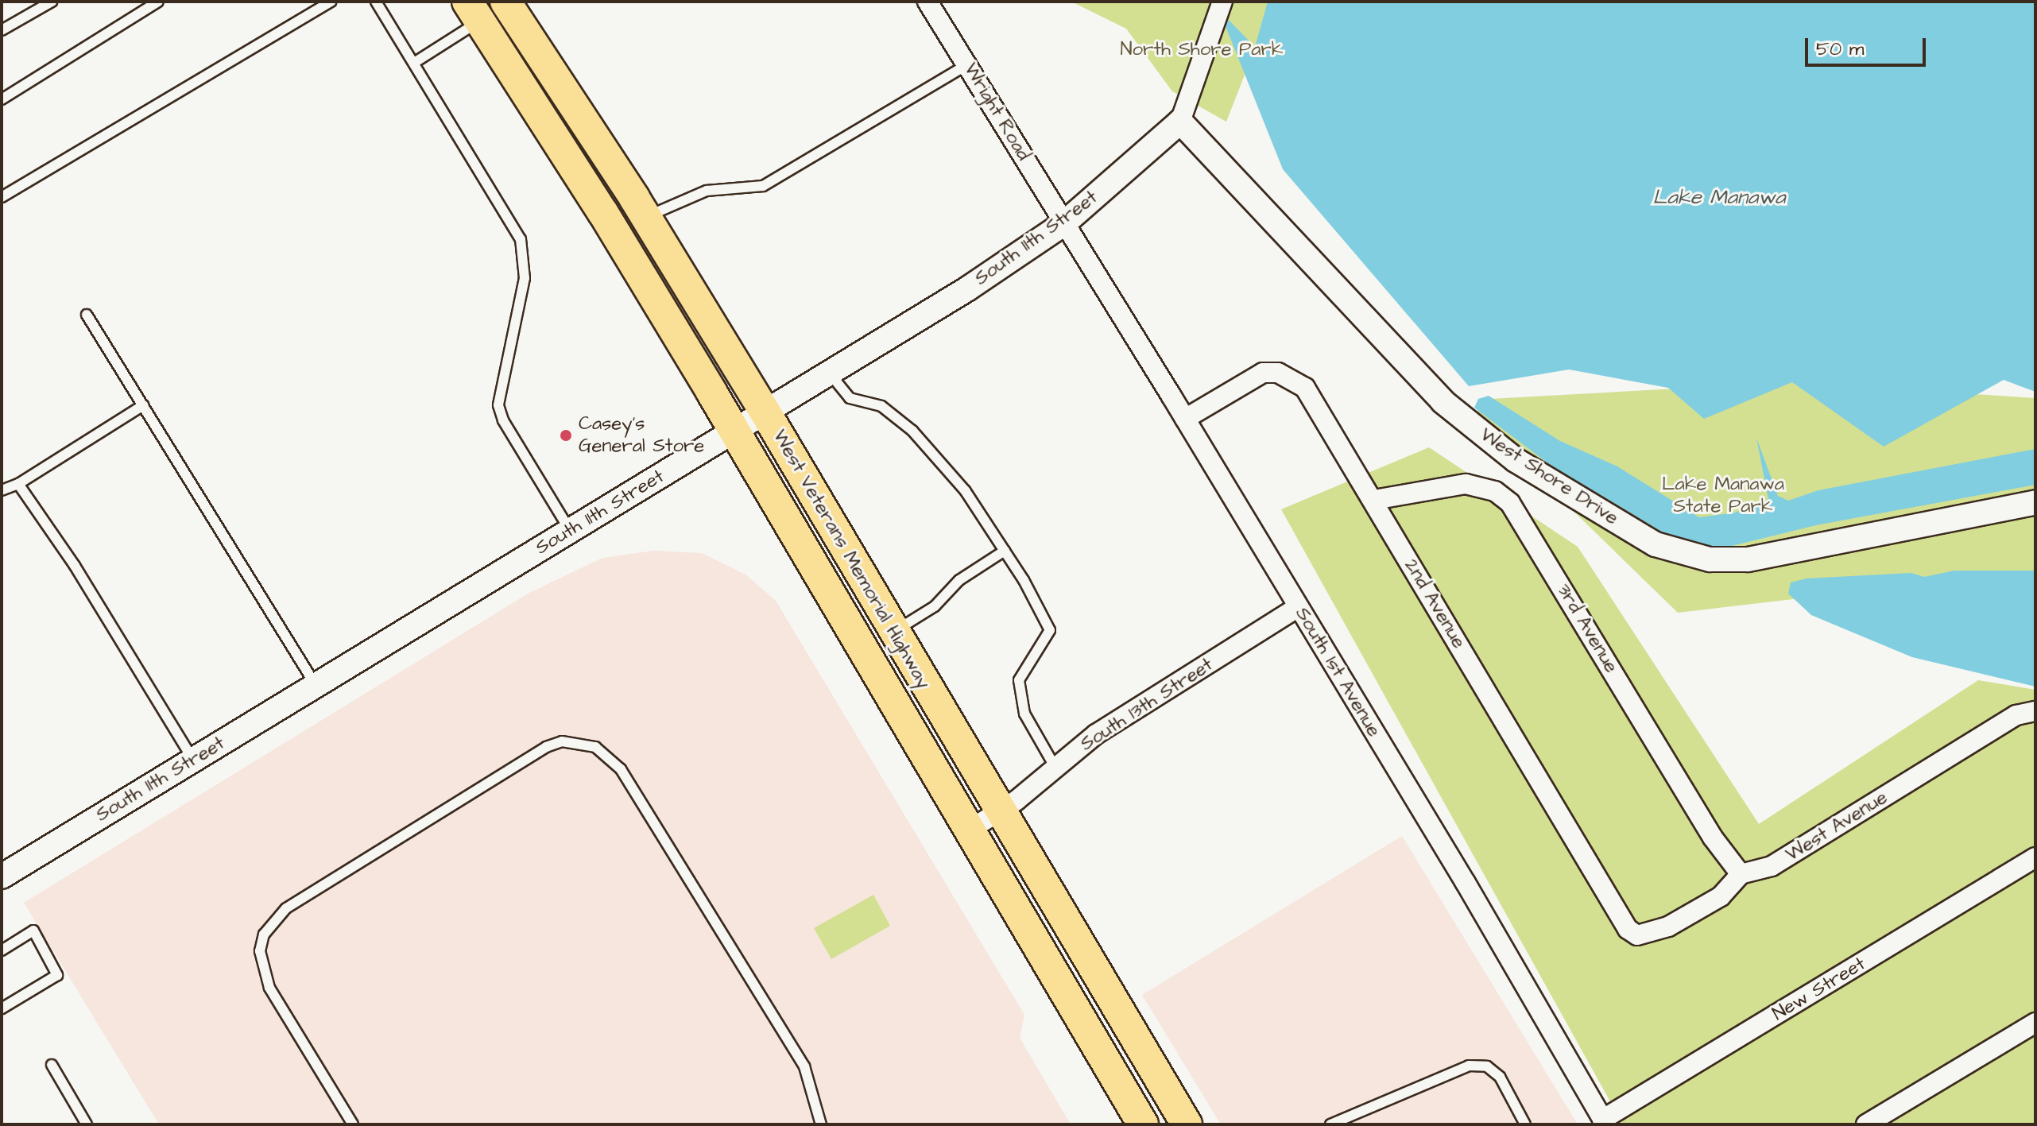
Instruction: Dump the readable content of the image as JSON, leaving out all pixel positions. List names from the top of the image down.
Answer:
{
  "streets": {
    "main road": ["West Veterans Memorial Highway"],
    "street": [
      "Wright Road",
      "South 11th Street",
      "West Shore Drive",
      "2nd Avenue",
      "3rd Avenue",
      "South 1st Avenue",
      "South 13th Street",
      "West Avenue",
      "New Street"
    ]
  },
  "crossings": [
    ["Wright Road", "South 11th Street"],
    ["Wright Road", "South 1st Avenue"],
    ["South 11th Street", "West Shore Drive"],
    ["South 11th Street", "West Veterans Memorial Highway"],
    ["South 11th Street", "South 1st Avenue"],
    ["West Veterans Memorial Highway", "South 13th Street"],
    ["2nd Avenue", "3rd Avenue"],
    ["2nd Avenue", "South 1st Avenue"],
    ["2nd Avenue", "West Avenue"],
    ["3rd Avenue", "West Avenue"],
    ["South 1st Avenue", "South 13th Street"],
    ["South 1st Avenue", "New Street"]
  ],
  "water": ["Lake Manawa"],
  "parks": ["North Shore Park", "Lake Manawa State Park"],
  "places": ["Casey's General Store"],
  "scale_bar": "50 m"
}
